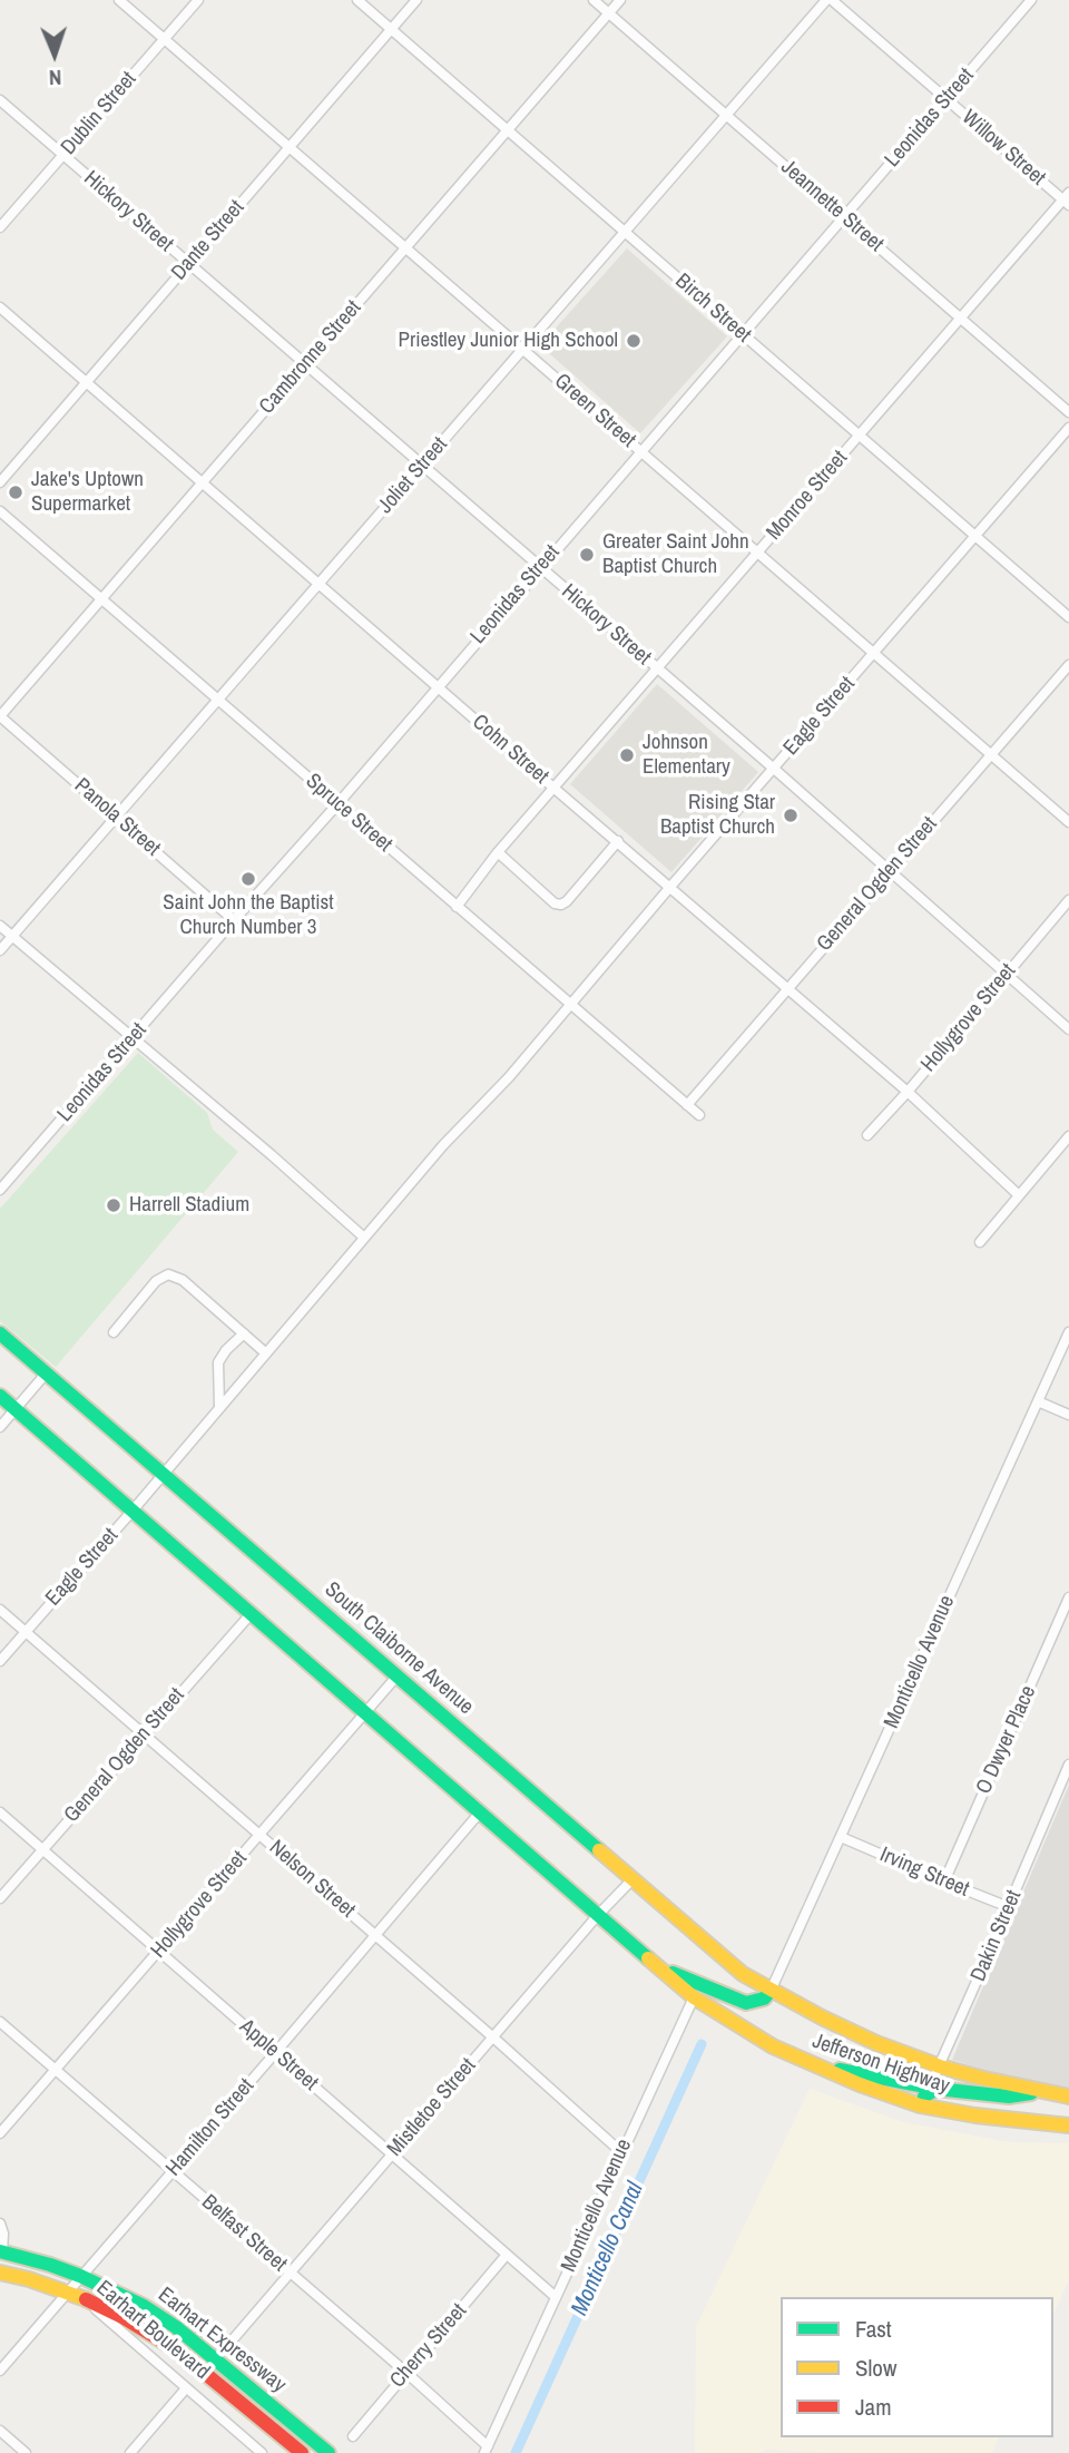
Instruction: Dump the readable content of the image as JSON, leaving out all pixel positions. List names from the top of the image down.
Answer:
{
  "streets": {
    "main road": [
      "South Claiborne Avenue",
      "Jefferson Highway",
      "Earhart Boulevard",
      "Earhart Expressway"
    ],
    "street": [
      "Dublin Street",
      "Leonidas Street",
      "Willow Street",
      "Jeannette Street",
      "Hickory Street",
      "Dante Street",
      "Birch Street",
      "Cambronne Street",
      "Green Street",
      "Joliet Street",
      "Monroe Street",
      "Eagle Street",
      "Cohn Street",
      "Spruce Street",
      "Panola Street",
      "General Ogden Street",
      "Hollygrove Street",
      "Monticello Avenue",
      "O Dwyer Place",
      "Irving Street",
      "Nelson Street",
      "Dakin Street",
      "Apple Street",
      "Mistletoe Street",
      "Hamilton Street",
      "Belfast Street",
      "Cherry Street"
    ]
  },
  "crossings": [
    ["Dublin Street", "Hickory Street"],
    ["Dublin Street", "Green Street"],
    ["Leonidas Street", "Willow Street"],
    ["Leonidas Street", "Jeannette Street"],
    ["Leonidas Street", "Hickory Street"],
    ["Leonidas Street", "Birch Street"],
    ["Leonidas Street", "Green Street"],
    ["Leonidas Street", "Cohn Street"],
    ["Leonidas Street", "Spruce Street"],
    ["Leonidas Street", "Panola Street"],
    ["Willow Street", "Joliet Street"],
    ["Willow Street", "Monroe Street"],
    ["Jeannette Street", "Cambronne Street"],
    ["Jeannette Street", "Joliet Street"],
    ["Jeannette Street", "Monroe Street"],
    ["Hickory Street", "Dante Street"],
    ["Hickory Street", "Cambronne Street"],
    ["Hickory Street", "Joliet Street"],
    ["Hickory Street", "Monroe Street"],
    ["Hickory Street", "Eagle Street"],
    ["Hickory Street", "General Ogden Street"],
    ["Hickory Street", "Hollygrove Street"],
    ["Dante Street", "Birch Street"],
    ["Dante Street", "Green Street"],
    ["Dante Street", "Cohn Street"],
    ["Birch Street", "Cambronne Street"],
    ["Birch Street", "Joliet Street"],
    ["Birch Street", "Monroe Street"],
    ["Birch Street", "Eagle Street"],
    ["Cambronne Street", "Green Street"],
    ["Cambronne Street", "Cohn Street"],
    ["Cambronne Street", "Spruce Street"],
    ["Cambronne Street", "Panola Street"],
    ["Green Street", "Joliet Street"],
    ["Green Street", "Monroe Street"],
    ["Green Street", "Eagle Street"],
    ["Green Street", "General Ogden Street"],
    ["Joliet Street", "Cohn Street"],
    ["Joliet Street", "Spruce Street"],
    ["Joliet Street", "Panola Street"],
    ["Monroe Street", "Cohn Street"],
    ["Monroe Street", "Spruce Street"],
    ["Eagle Street", "Cohn Street"],
    ["Eagle Street", "Spruce Street"],
    ["Eagle Street", "South Claiborne Avenue"],
    ["Eagle Street", "Nelson Street"],
    ["Cohn Street", "General Ogden Street"],
    ["Cohn Street", "Hollygrove Street"],
    ["Spruce Street", "General Ogden Street"],
    ["General Ogden Street", "Nelson Street"],
    ["General Ogden Street", "Apple Street"],
    ["Hollygrove Street", "South Claiborne Avenue"],
    ["Hollygrove Street", "Nelson Street"],
    ["Hollygrove Street", "Apple Street"],
    ["Hollygrove Street", "Belfast Street"],
    ["South Claiborne Avenue", "Monticello Avenue"],
    ["South Claiborne Avenue", "Jefferson Highway"],
    ["South Claiborne Avenue", "Mistletoe Street"],
    ["Monticello Avenue", "Irving Street"],
    ["Monticello Avenue", "Nelson Street"],
    ["Monticello Avenue", "Apple Street"],
    ["Monticello Avenue", "Jefferson Highway"],
    ["Monticello Avenue", "Belfast Street"],
    ["O Dwyer Place", "Irving Street"],
    ["Irving Street", "Dakin Street"],
    ["Nelson Street", "Mistletoe Street"],
    ["Nelson Street", "Hamilton Street"],
    ["Dakin Street", "Jefferson Highway"],
    ["Apple Street", "Mistletoe Street"],
    ["Apple Street", "Hamilton Street"],
    ["Apple Street", "Cherry Street"],
    ["Mistletoe Street", "Belfast Street"],
    ["Hamilton Street", "Belfast Street"],
    ["Hamilton Street", "Earhart Boulevard"],
    ["Hamilton Street", "Earhart Expressway"],
    ["Belfast Street", "Cherry Street"],
    ["Earhart Boulevard", "Earhart Expressway"]
  ],
  "water": ["Monticello Canal"],
  "places": [
    "Priestley Junior High School",
    "Jake's Uptown Supermarket",
    "Greater Saint John Baptist Church",
    "Johnson Elementary",
    "Rising Star Baptist Church",
    "Saint John the Baptist Church Number 3",
    "Harrell Stadium"
  ],
  "legend": ["Fast", "Slow", "Jam"],
  "north": "bottom"
}
